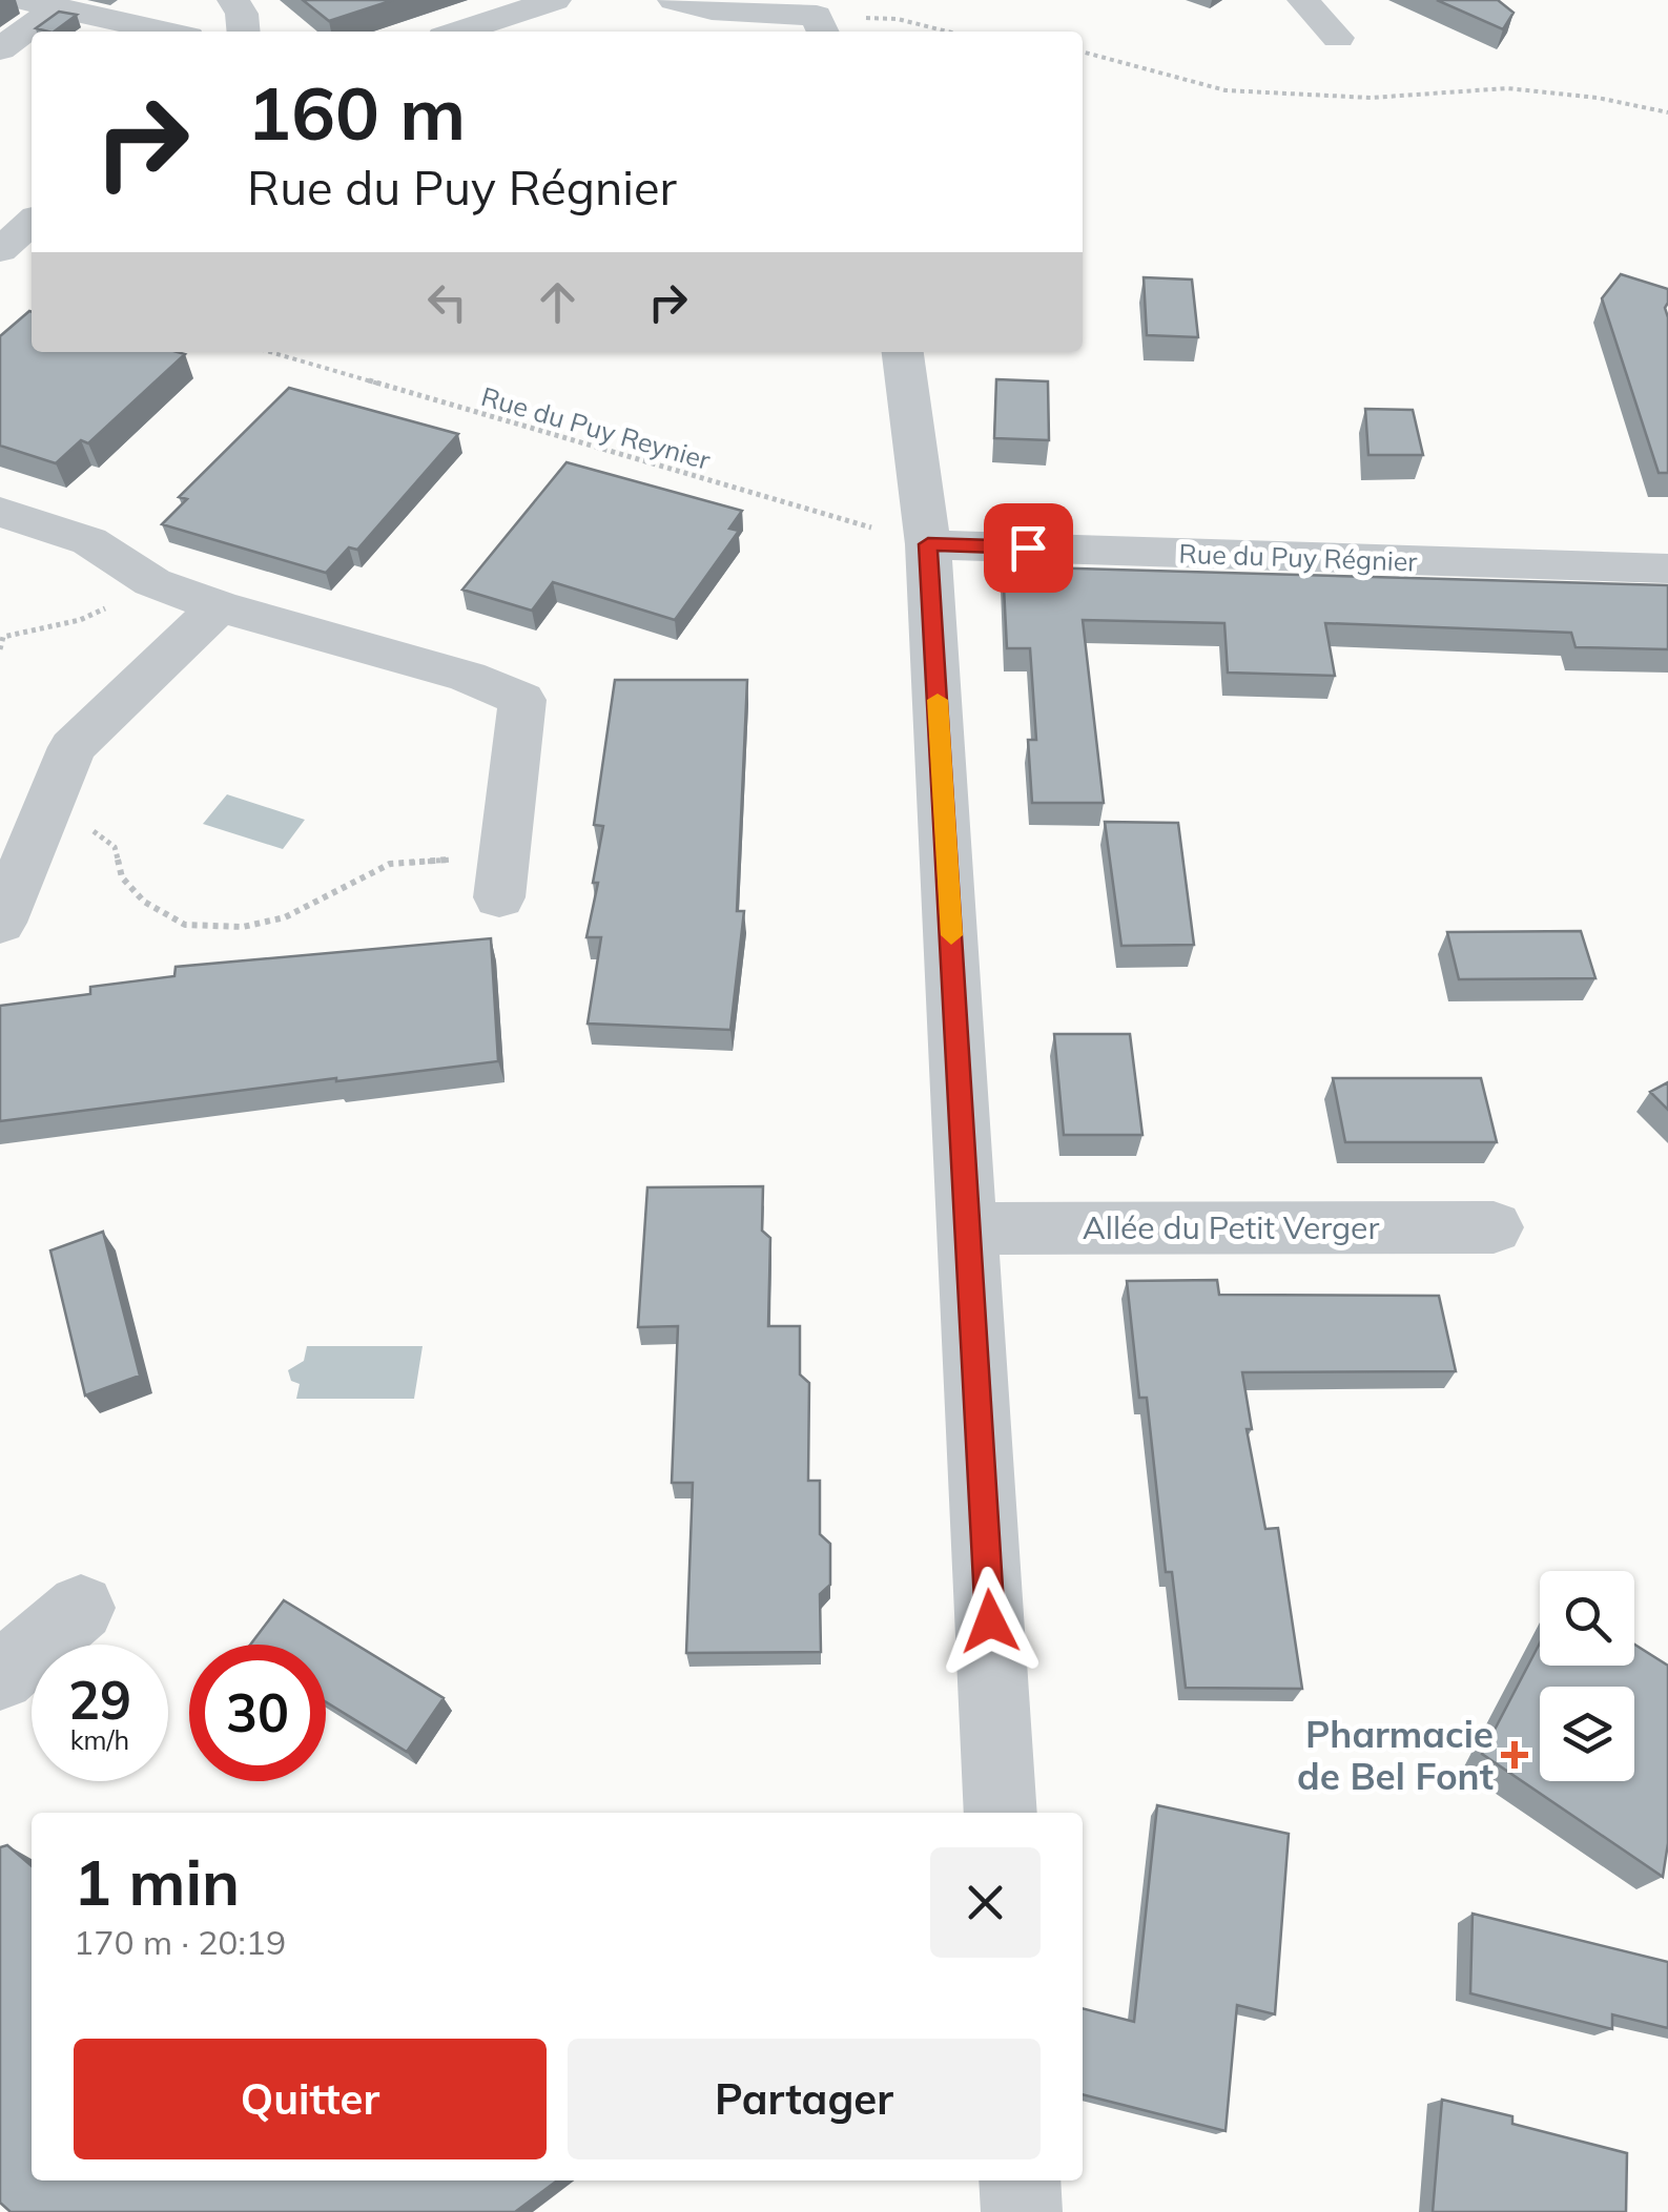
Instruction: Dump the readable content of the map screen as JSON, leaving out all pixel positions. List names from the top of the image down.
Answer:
{
  "streets": {
    "street": ["Rue du Puy Régnier", "Allée du Petit Verger"],
    "path": ["Rue du Puy Reynier"]
  },
  "crossings": [
    ["Rue du Puy Reynier", "Rue du Puy Régnier"]
  ],
  "places": {
    "health": ["Pharmacie de Bel Font"]
  },
  "page": {
    "turn": ["160 m", "Rue du Puy Régnier"],
    "speed": "29 km/h",
    "limit": "30",
    "heading": ["1 min", "170 m · 20:19"],
    "buttons": ["Quitter", "Partager"]
  }
}
